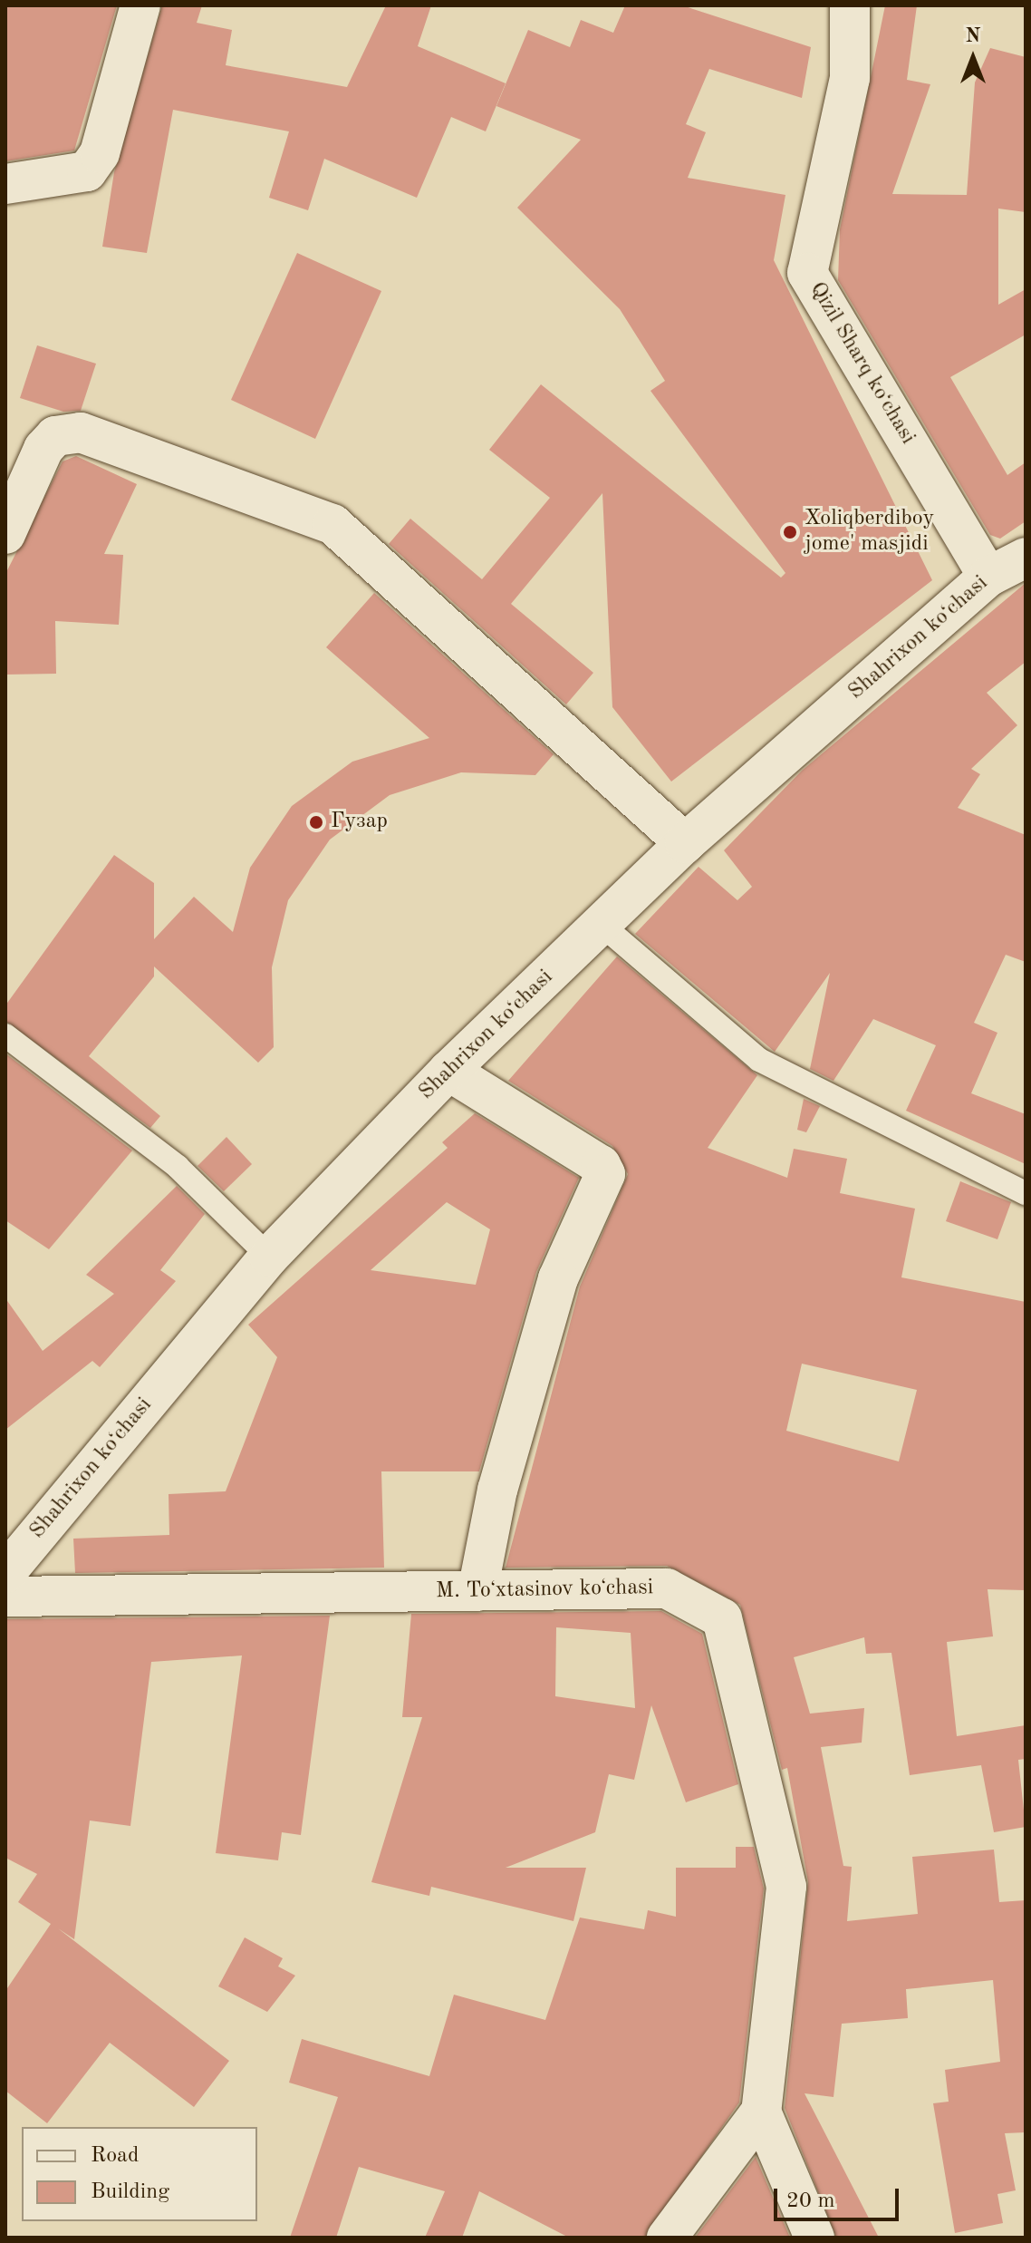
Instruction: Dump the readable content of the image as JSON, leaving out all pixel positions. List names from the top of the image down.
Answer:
{
  "streets": {
    "street": ["Qizil Sharq koʻchasi", "Shahrixon koʻchasi", "M. Toʻxtasinov koʻchasi"]
  },
  "crossings": [
    ["Qizil Sharq koʻchasi", "Shahrixon koʻchasi"]
  ],
  "places": ["Xoliqberdiboy jome' masjidi", "Гузар"],
  "legend": ["Road", "Building"],
  "scale_bar": "20 m",
  "north": "top"
}
